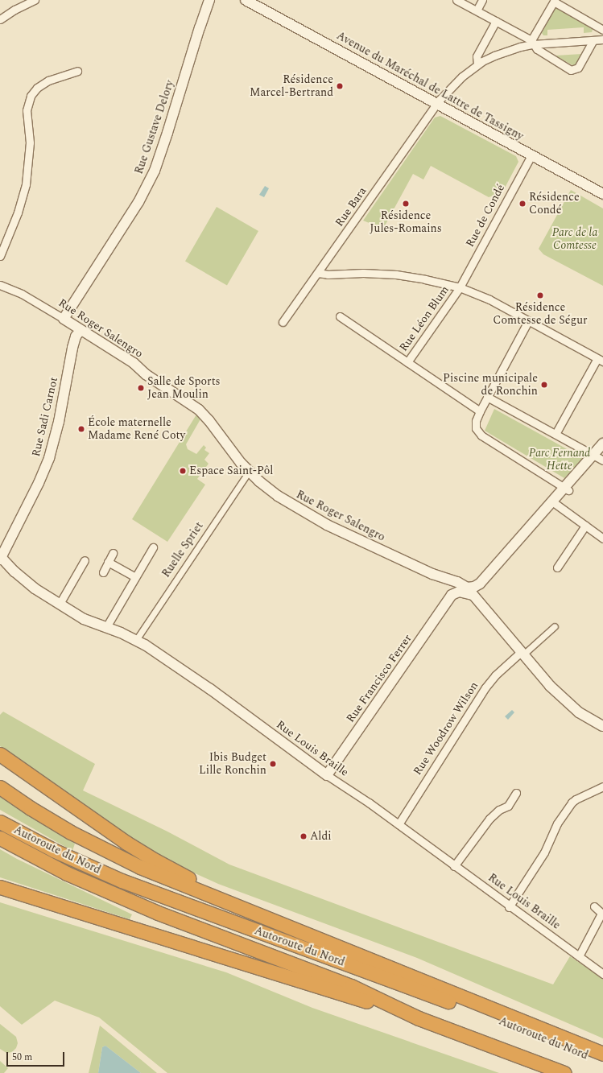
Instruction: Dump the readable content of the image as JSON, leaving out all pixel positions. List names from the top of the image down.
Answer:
{
  "streets": {
    "highway": ["Autoroute du Nord"],
    "street": [
      "Avenue du Maréchal de Lattre de Tassigny",
      "Rue Gustave Delory",
      "Rue Bara",
      "Rue de Condé",
      "Rue Léon Blum",
      "Rue Roger Salengro",
      "Rue Sadi Carnot",
      "Ruelle Spriet",
      "Rue Francisco Ferrer",
      "Rue Woodrow Wilson",
      "Rue Louis Braille"
    ]
  },
  "crossings": [
    ["Avenue du Maréchal de Lattre de Tassigny", "Rue Bara"],
    ["Avenue du Maréchal de Lattre de Tassigny", "Rue de Condé"],
    ["Rue Gustave Delory", "Rue Roger Salengro"],
    ["Rue de Condé", "Rue Léon Blum"],
    ["Rue Roger Salengro", "Rue Sadi Carnot"],
    ["Rue Roger Salengro", "Ruelle Spriet"],
    ["Rue Roger Salengro", "Rue Francisco Ferrer"],
    ["Rue Roger Salengro", "Rue Woodrow Wilson"],
    ["Rue Sadi Carnot", "Rue Louis Braille"],
    ["Ruelle Spriet", "Rue Louis Braille"],
    ["Rue Francisco Ferrer", "Rue Louis Braille"],
    ["Rue Woodrow Wilson", "Rue Louis Braille"]
  ],
  "parks": ["Parc de la Comtesse", "Parc Fernand Hette"],
  "places": [
    "Résidence Marcel-Bertrand",
    "Résidence Jules-Romains",
    "Résidence Condé",
    "Résidence Comtesse de Ségur",
    "Piscine municipale de Ronchin",
    "Salle de Sports Jean Moulin",
    "École maternelle Madame René Coty",
    "Espace Saint-Pôl",
    "Ibis Budget Lille Ronchin",
    "Aldi"
  ],
  "scale_bar": "50 m"
}
